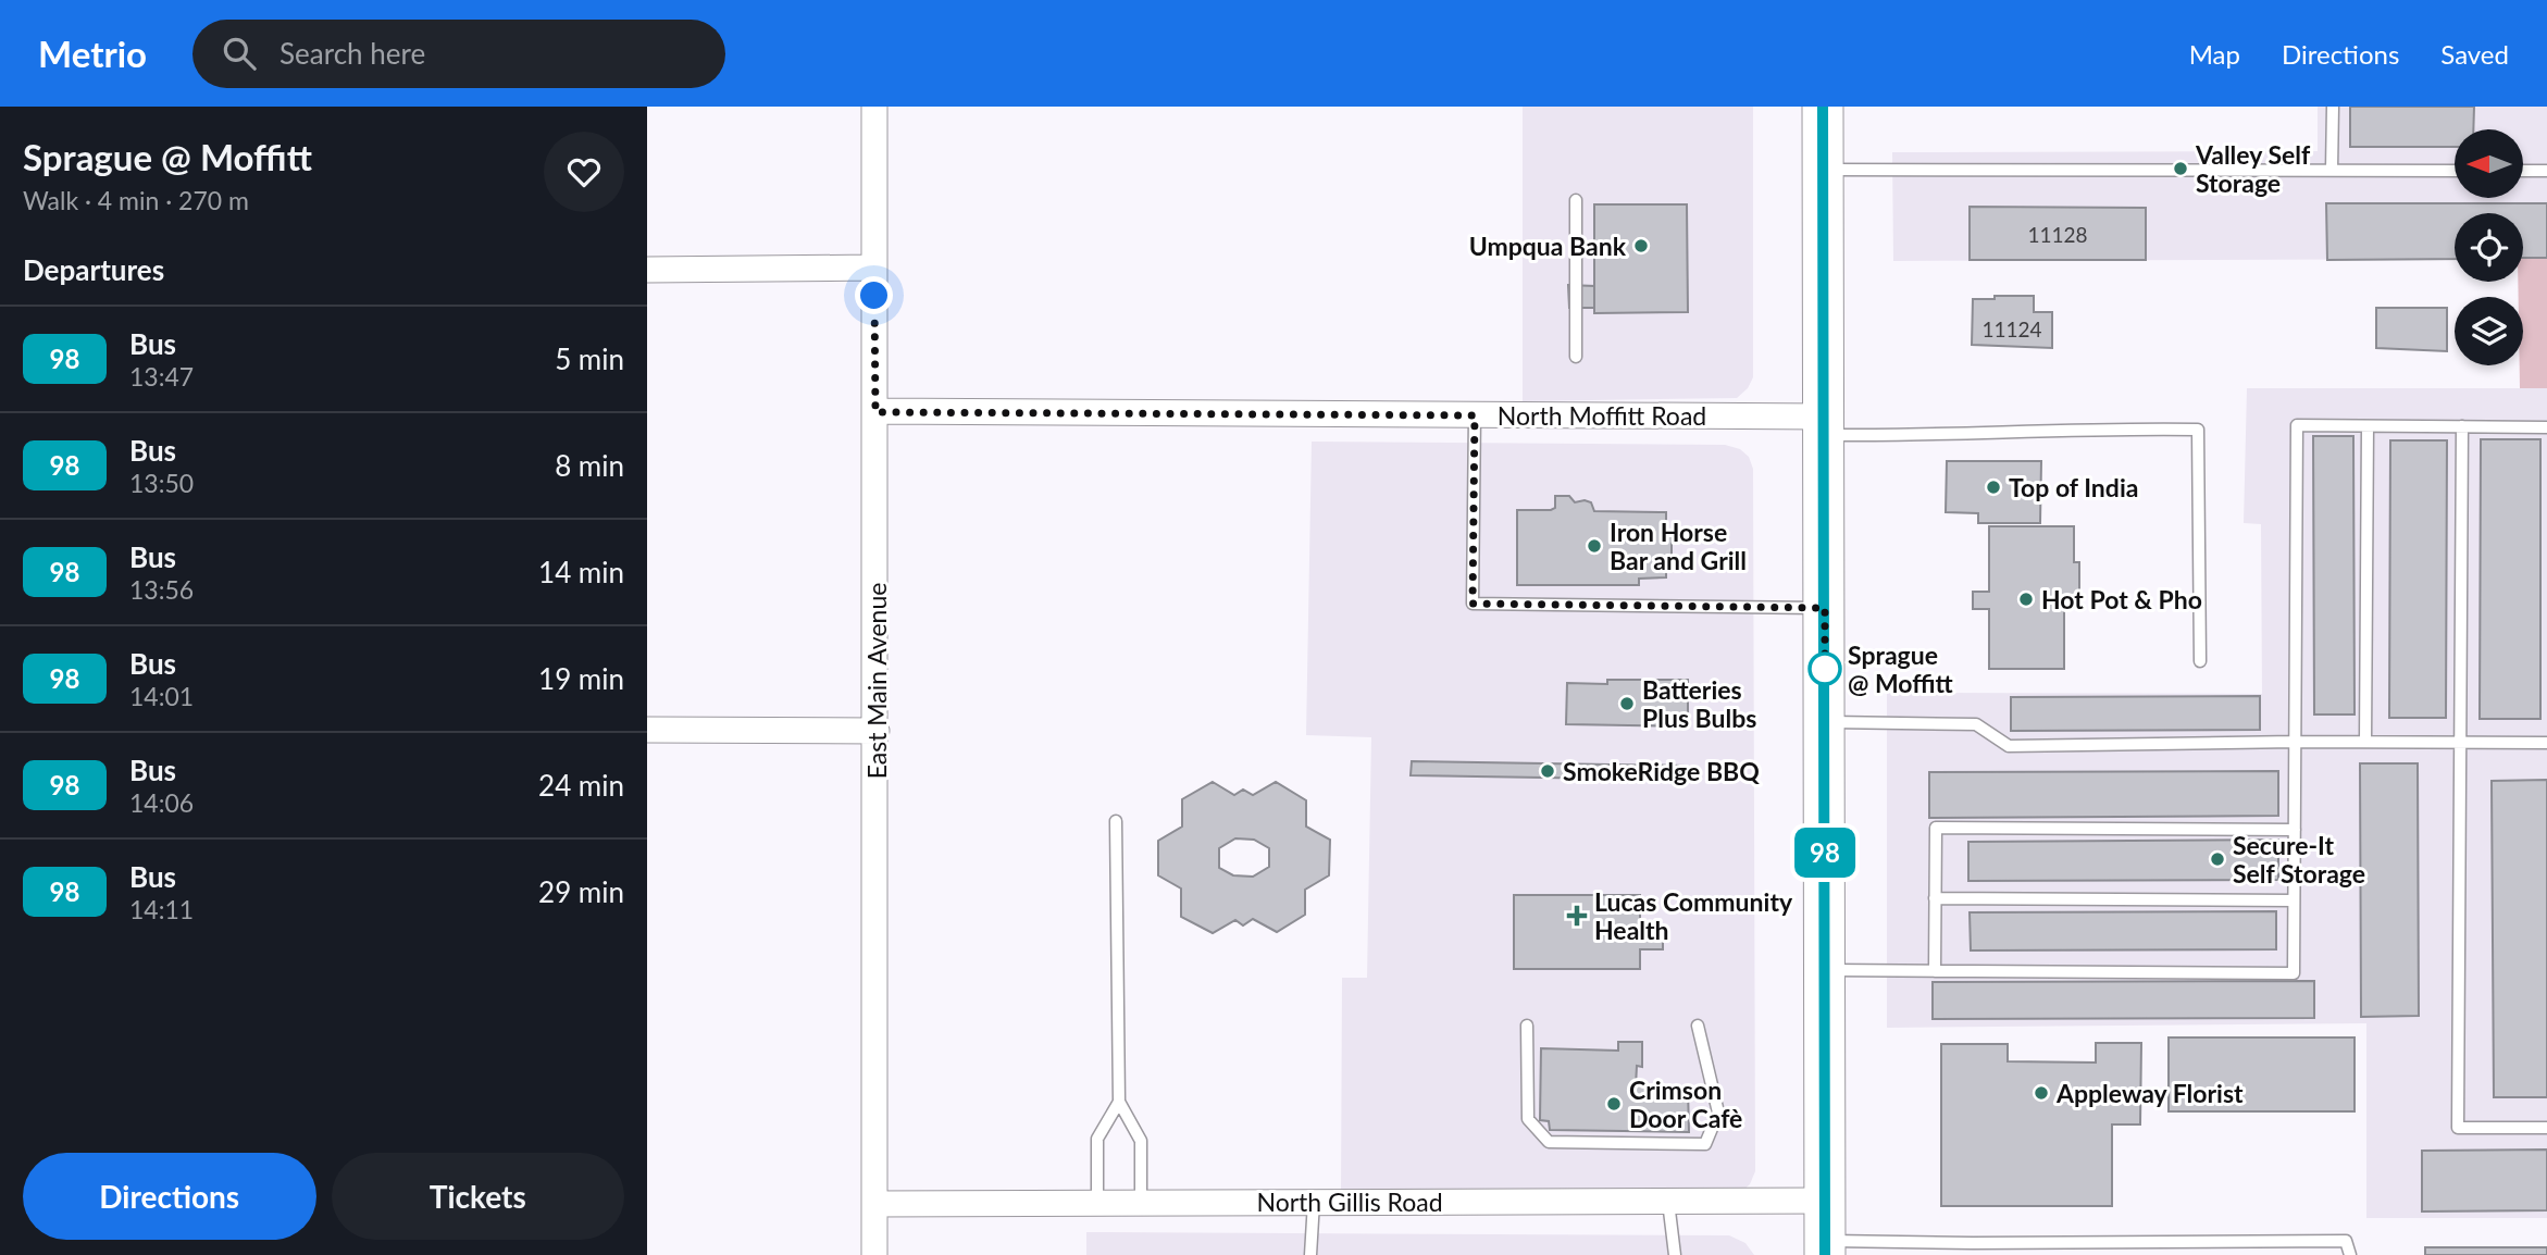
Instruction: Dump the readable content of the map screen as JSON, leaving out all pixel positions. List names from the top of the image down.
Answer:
{
  "streets": {
    "street": ["North Moffitt Road", "East Main Avenue", "North Gillis Road"]
  },
  "crossings": [
    ["North Moffitt Road", "East Main Avenue"],
    ["East Main Avenue", "North Gillis Road"]
  ],
  "places": {
    "other": [
      "Valley Self Storage",
      "Umpqua Bank",
      "Top of India",
      "Iron Horse Bar and Grill",
      "Hot Pot & Pho",
      "Sprague @ Moffitt",
      "Batteries Plus Bulbs",
      "SmokeRidge BBQ",
      "Secure-It Self Storage",
      "Appleway Florist",
      "Crimson Door Cafè"
    ],
    "health": ["Lucas Community Health"]
  },
  "lines": ["bus line 98"],
  "house_numbers": ["11128", "11124"],
  "north": "left",
  "page": {
    "header": "Metrio",
    "search": "Search here",
    "nav": ["Map", "Directions", "Saved"],
    "heading": [
      ["Sprague @ Moffitt", "Walk · 4 min · 270 m"],
      "Departures"
    ],
    "on_map": "98",
    "list": [
      {
        "mark": "98",
        "name": "Bus",
        "note": "13:47",
        "value": "5 min"
      },
      {
        "mark": "98",
        "name": "Bus",
        "note": "13:50",
        "value": "8 min"
      },
      {
        "mark": "98",
        "name": "Bus",
        "note": "13:56",
        "value": "14 min"
      },
      {
        "mark": "98",
        "name": "Bus",
        "note": "14:01",
        "value": "19 min"
      },
      {
        "mark": "98",
        "name": "Bus",
        "note": "14:06",
        "value": "24 min"
      },
      {
        "mark": "98",
        "name": "Bus",
        "note": "14:11",
        "value": "29 min"
      }
    ],
    "buttons": ["Directions", "Tickets"]
  }
}
